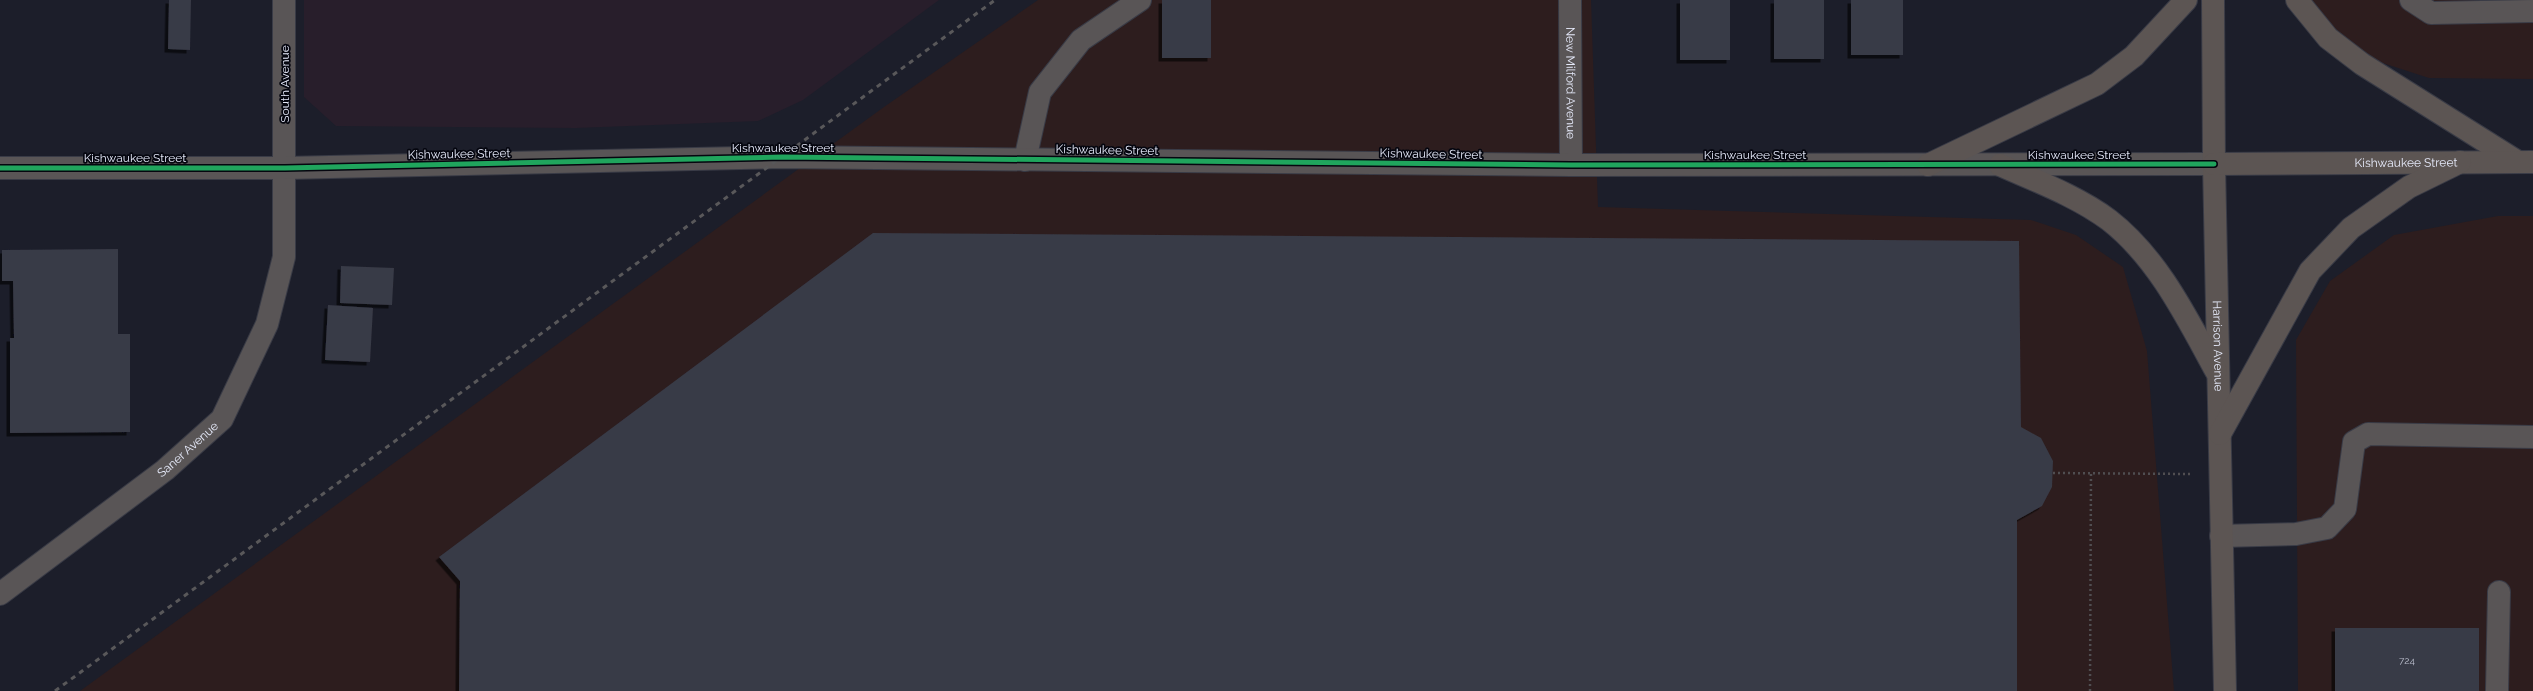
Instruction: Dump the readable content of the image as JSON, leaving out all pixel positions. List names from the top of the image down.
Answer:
{
  "streets": {
    "main road": ["Kishwaukee Street", "Harrison Avenue"],
    "street": ["New Milford Avenue", "South Avenue", "Saner Avenue"]
  },
  "crossings": [
    ["New Milford Avenue", "Kishwaukee Street"],
    ["South Avenue", "Kishwaukee Street"],
    ["South Avenue", "Saner Avenue"],
    ["Kishwaukee Street", "Harrison Avenue"],
    ["Kishwaukee Street", "Saner Avenue"]
  ],
  "house_numbers": ["724"]
}
